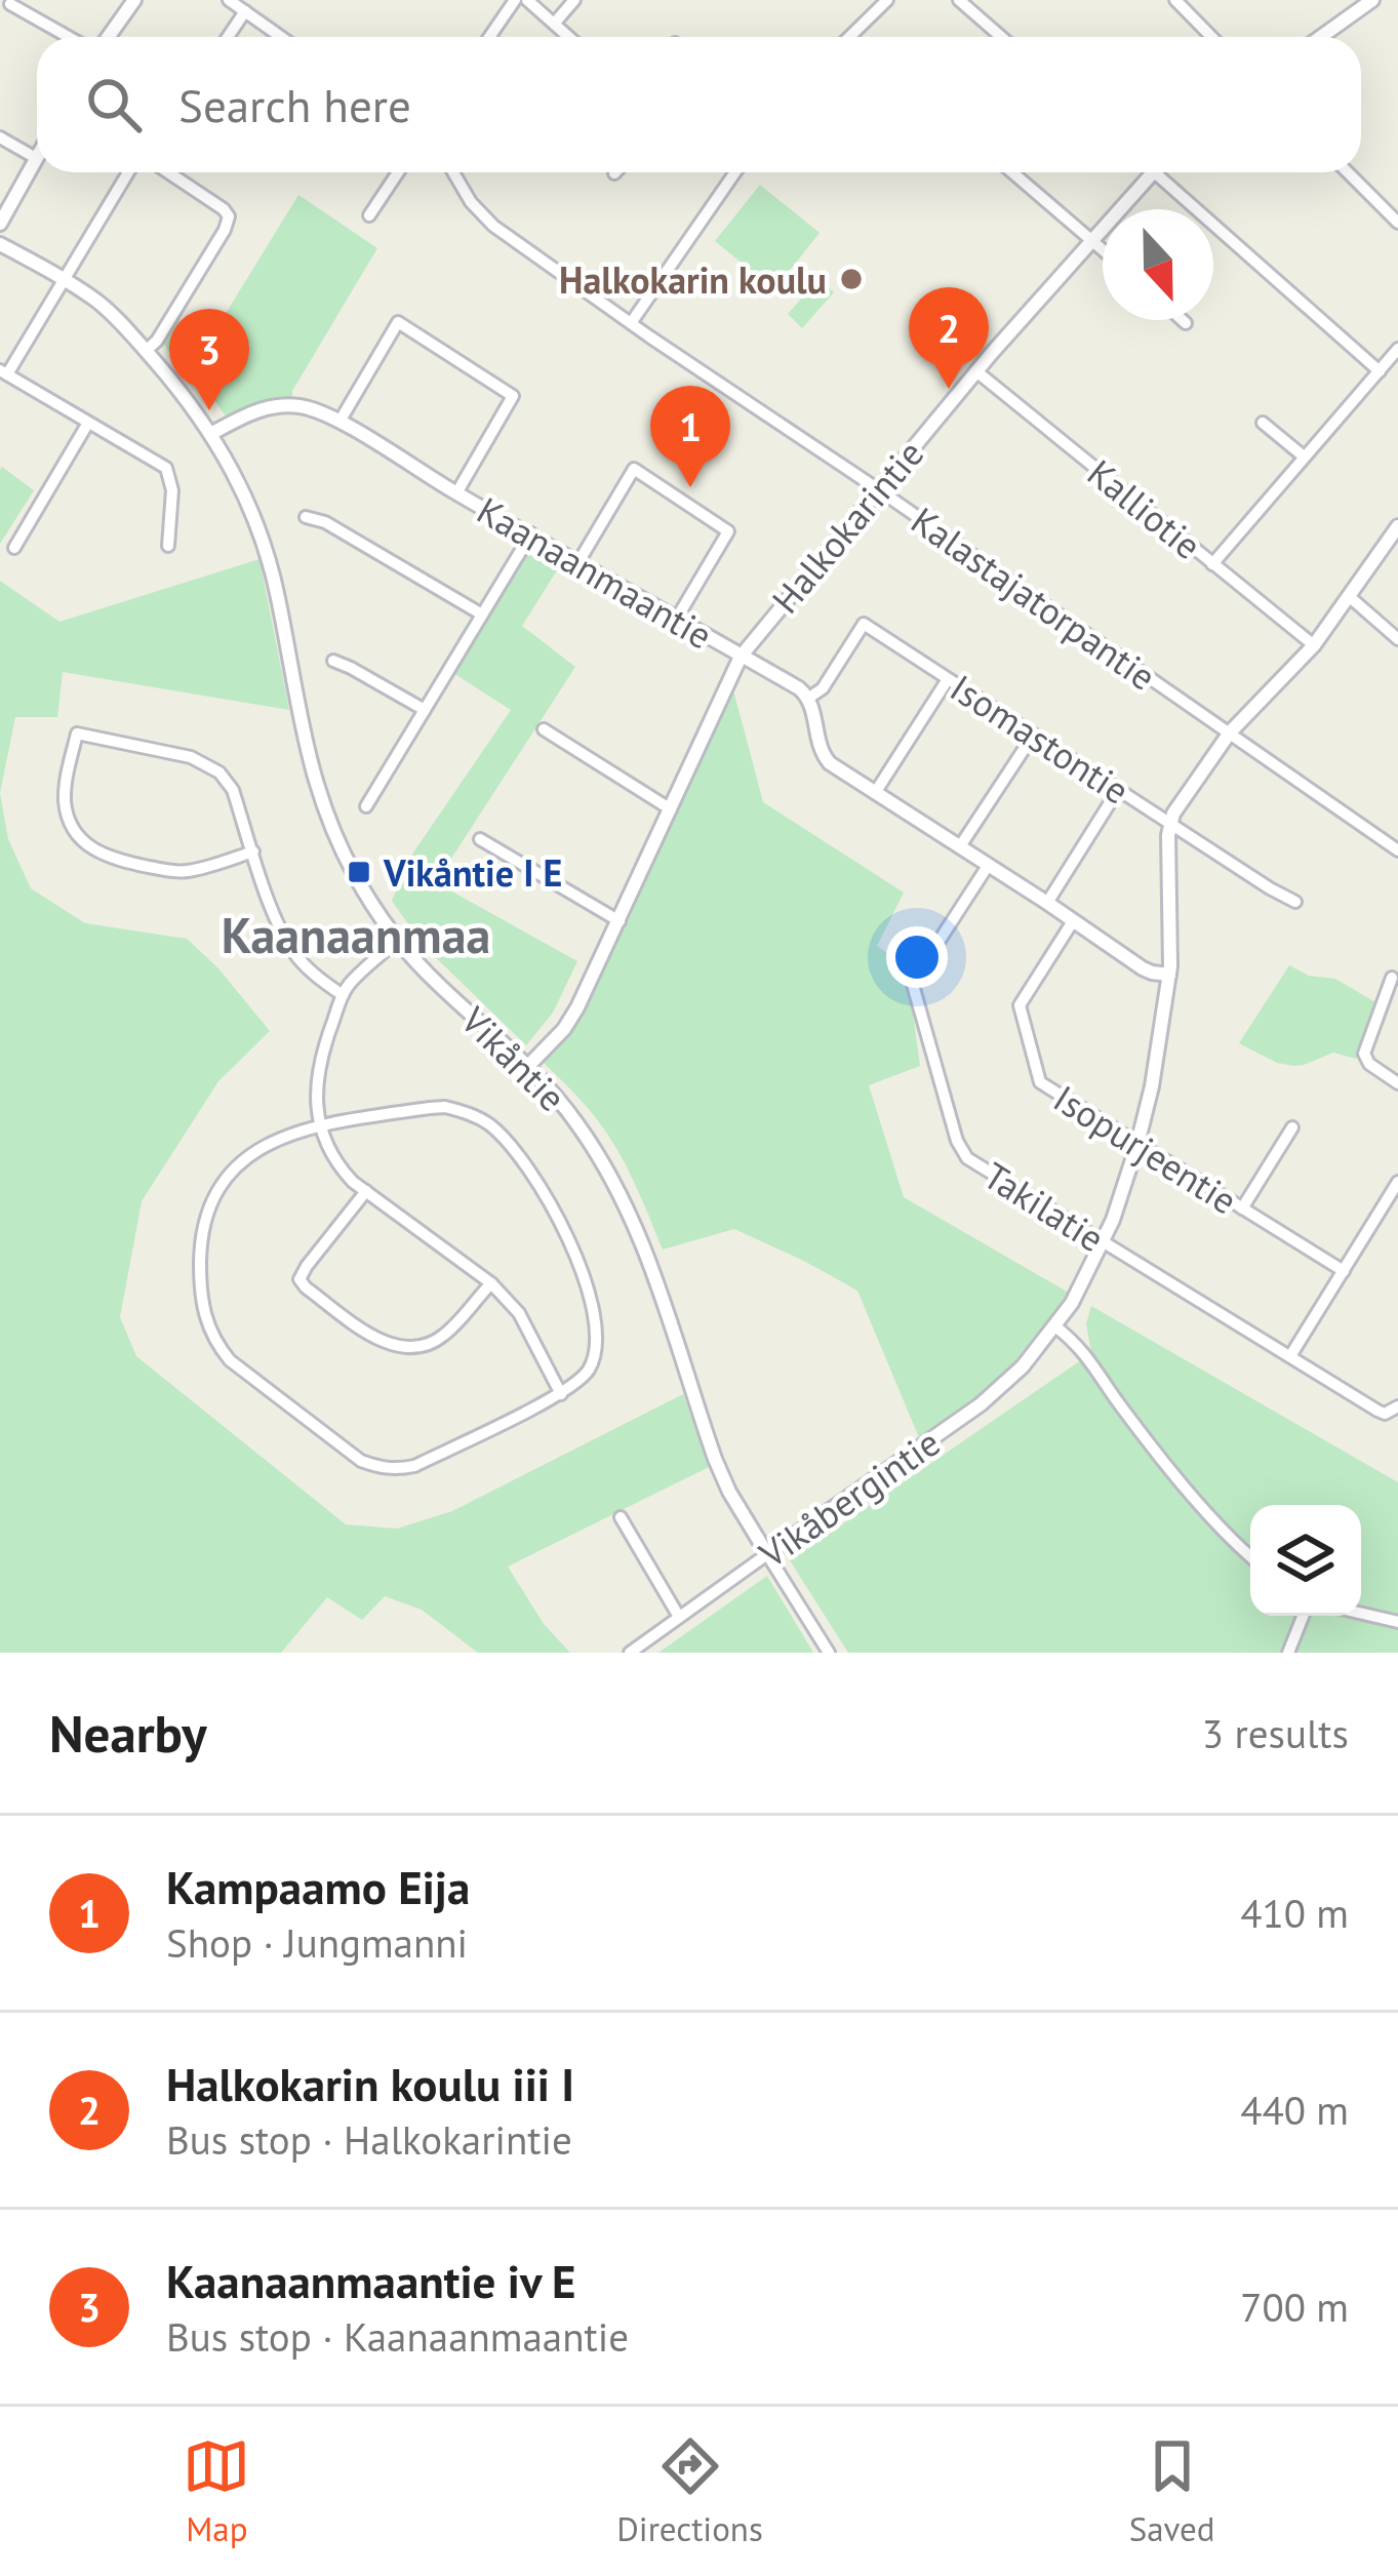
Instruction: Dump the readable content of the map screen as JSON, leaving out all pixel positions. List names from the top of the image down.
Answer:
{
  "streets": {
    "street": [
      "Kalliotie",
      "Halkokarintie",
      "Kaanaanmaantie",
      "Kalastajatorpantie",
      "Isomastontie",
      "Vikåntie",
      "Isopurjeentie",
      "Takilatie",
      "Vikåbergintie"
    ]
  },
  "crossings": [
    ["Kalliotie", "Halkokarintie"],
    ["Halkokarintie", "Kaanaanmaantie"],
    ["Halkokarintie", "Kalastajatorpantie"],
    ["Halkokarintie", "Vikåntie"],
    ["Kaanaanmaantie", "Isomastontie"],
    ["Kaanaanmaantie", "Vikåntie"],
    ["Isomastontie", "Vikåbergintie"],
    ["Vikåntie", "Vikåbergintie"],
    ["Isopurjeentie", "Vikåbergintie"],
    ["Takilatie", "Vikåbergintie"]
  ],
  "districts": ["Kaanaanmaa"],
  "places": {
    "other": ["Halkokarin koulu"],
    "transit": ["Vikåntie I E"]
  },
  "north": "bottom",
  "page": {
    "search": "Search here",
    "pins": ["2", "3", "1"],
    "heading": ["Nearby", "3 results"],
    "list": [
      {
        "mark": "1",
        "name": "Kampaamo Eija",
        "note": "Shop · Jungmanni",
        "value": "410 m"
      },
      {
        "mark": "2",
        "name": "Halkokarin koulu iii I",
        "note": "Bus stop · Halkokarintie",
        "value": "440 m"
      },
      {
        "mark": "3",
        "name": "Kaanaanmaantie iv E",
        "note": "Bus stop · Kaanaanmaantie",
        "value": "700 m"
      }
    ],
    "nav": ["Map", "Directions", "Saved"]
  }
}
